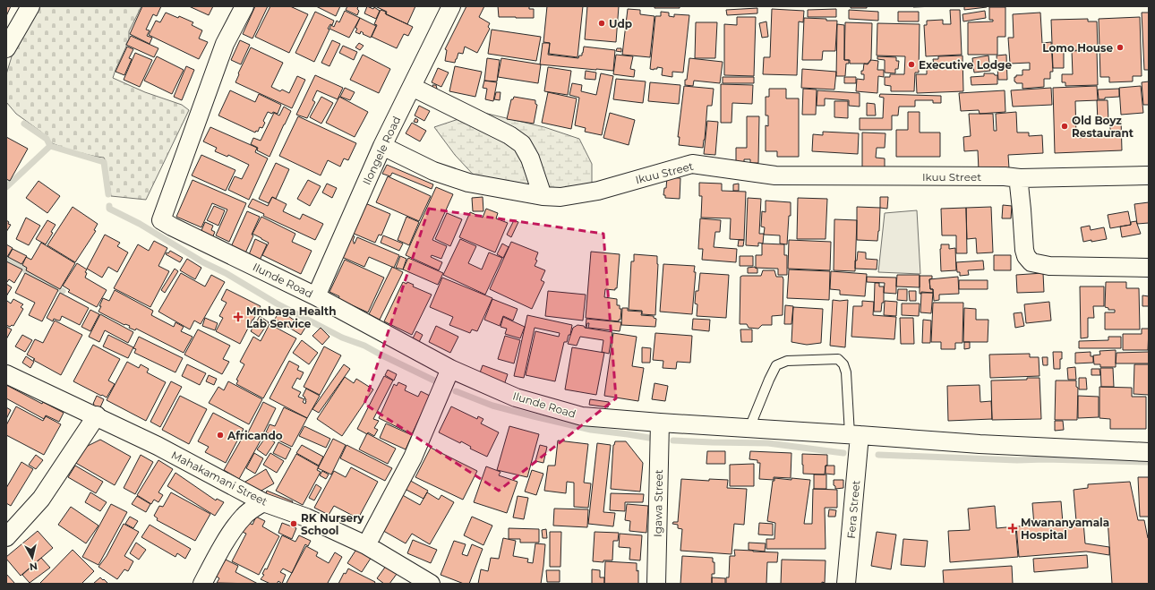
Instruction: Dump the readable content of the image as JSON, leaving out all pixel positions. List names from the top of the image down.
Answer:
{
  "streets": {
    "street": [
      "Ilongele Road",
      "Ikuu Street",
      "Ilunde Road",
      "Mahakamani Street",
      "Igawa Street",
      "Fera Street"
    ]
  },
  "crossings": [
    ["Ilongele Road", "Ikuu Street"],
    ["Ilongele Road", "Ilunde Road"],
    ["Ilunde Road", "Igawa Street"],
    ["Ilunde Road", "Fera Street"]
  ],
  "places": {
    "other": [
      "Udp",
      "Lomo House",
      "Executive Lodge",
      "Old Boyz Restaurant",
      "Africando",
      "RK Nursery School"
    ],
    "health": ["Mmbaga Health Lab Service", "Mwananyamala Hospital"]
  },
  "north": "bottom"
}
